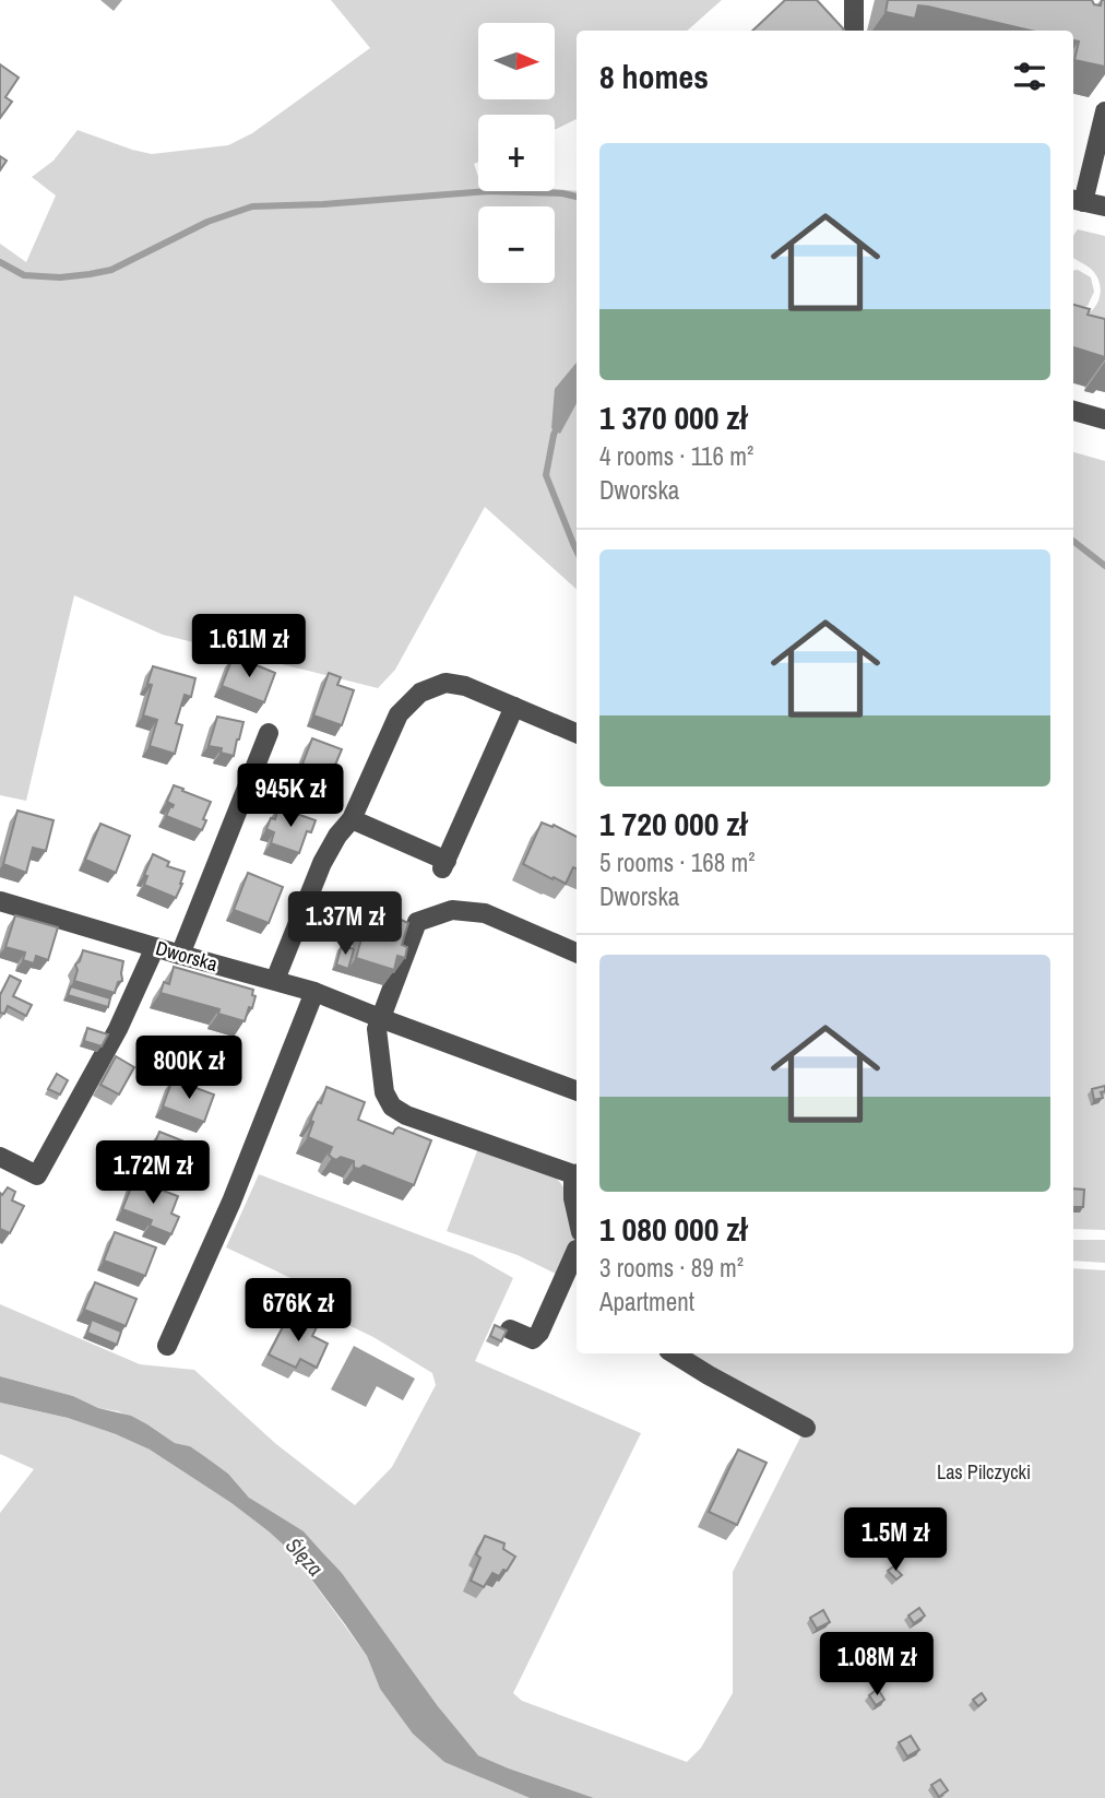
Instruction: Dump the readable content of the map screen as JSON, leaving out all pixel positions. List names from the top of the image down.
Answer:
{
  "streets": {
    "street": ["Dworska"]
  },
  "water": ["Ślęza"],
  "parks": ["Las Pilczycki"],
  "north": "right",
  "page": {
    "map_buttons": ["+", "−"],
    "heading": "8 homes",
    "list": [
      {
        "name": "1 370 000 zł",
        "note": "4 rooms · 116 m² · Dworska"
      },
      {
        "name": "1 720 000 zł",
        "note": "5 rooms · 168 m² · Dworska"
      },
      {
        "name": "1 080 000 zł",
        "note": "3 rooms · 89 m² · Apartment"
      }
    ],
    "price": [
      "1.61M zł",
      "945K zł",
      "1.37M zł",
      "800K zł",
      "1.72M zł",
      "676K zł",
      "1.5M zł",
      "1.08M zł"
    ]
  }
}
